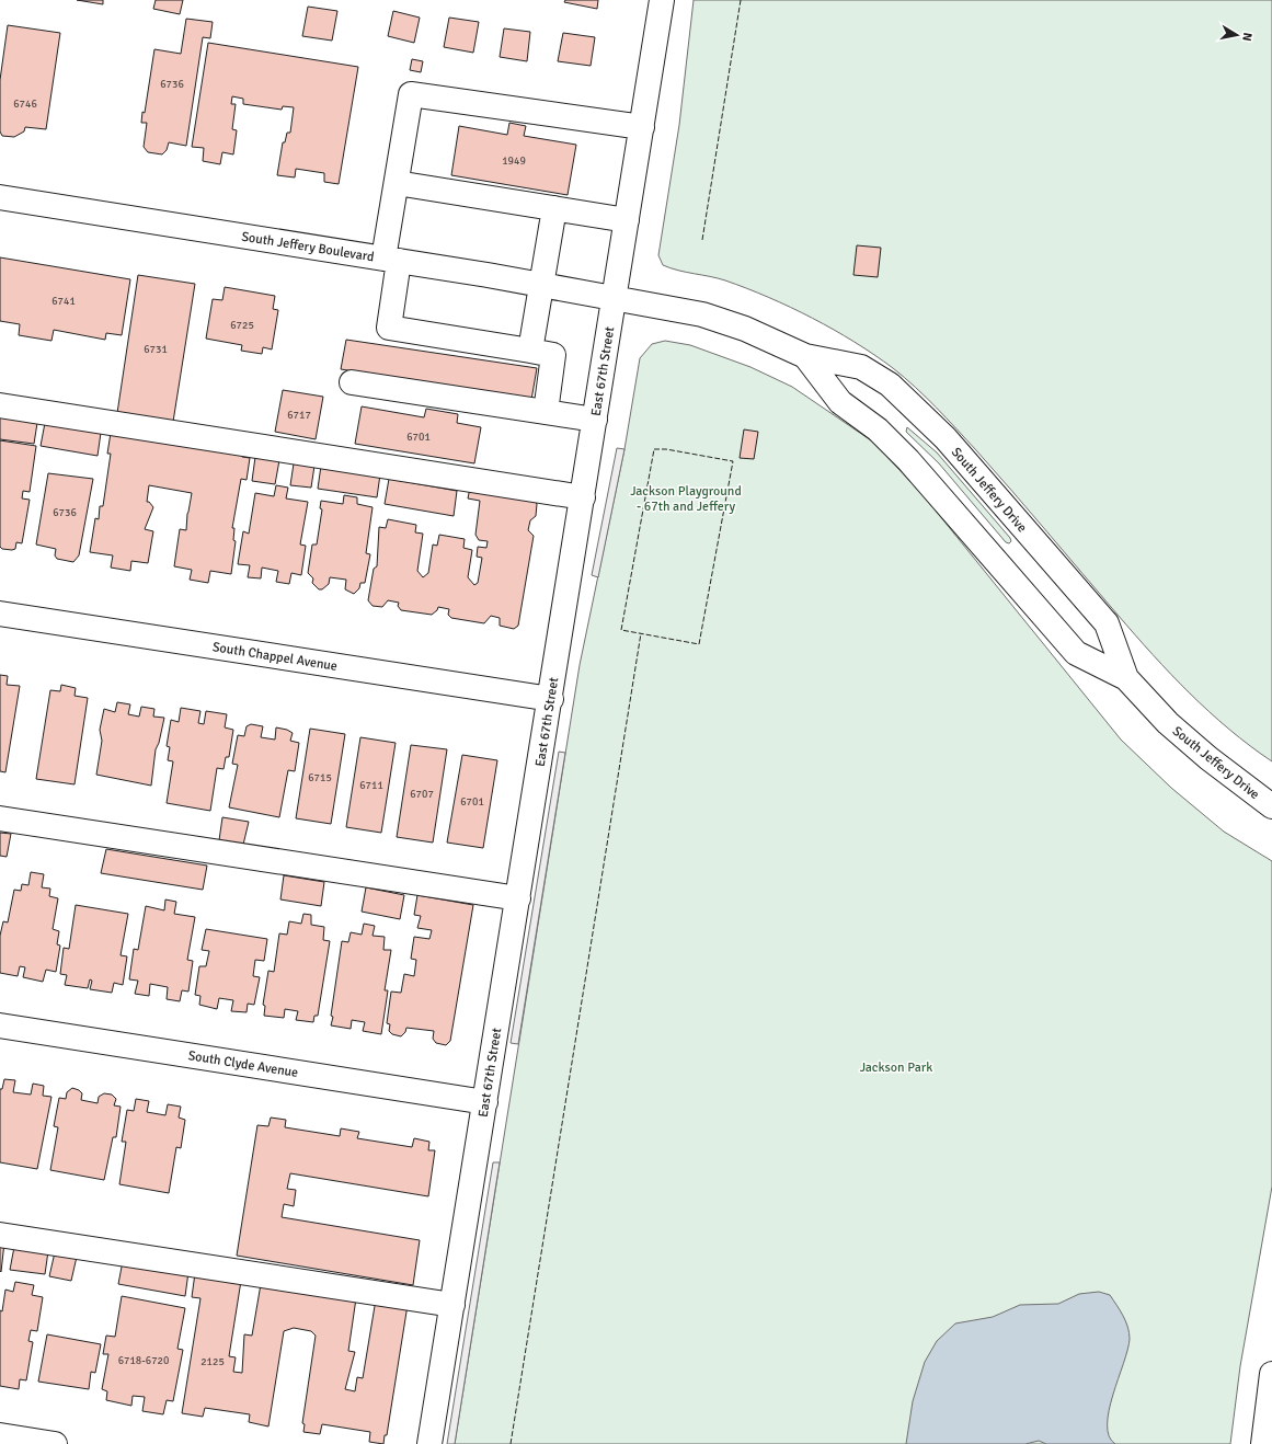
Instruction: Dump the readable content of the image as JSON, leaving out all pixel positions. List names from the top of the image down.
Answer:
{
  "streets": {
    "street": [
      "South Jeffery Boulevard",
      "East 67th Street",
      "South Jeffery Drive",
      "South Chappel Avenue",
      "South Clyde Avenue"
    ]
  },
  "crossings": [
    ["South Jeffery Boulevard", "East 67th Street"],
    ["South Jeffery Boulevard", "South Jeffery Drive"],
    ["East 67th Street", "South Jeffery Drive"],
    ["East 67th Street", "South Chappel Avenue"],
    ["East 67th Street", "South Clyde Avenue"]
  ],
  "parks": ["Jackson Playground - 67th and Jeffery", "Jackson Park"],
  "house_numbers": [
    "6736",
    "6746",
    "1949",
    "6741",
    "6725",
    "6731",
    "6717",
    "6701",
    "6736",
    "6715",
    "6711",
    "6707",
    "6701",
    "6718-6720",
    "2125"
  ],
  "north": "right"
}
